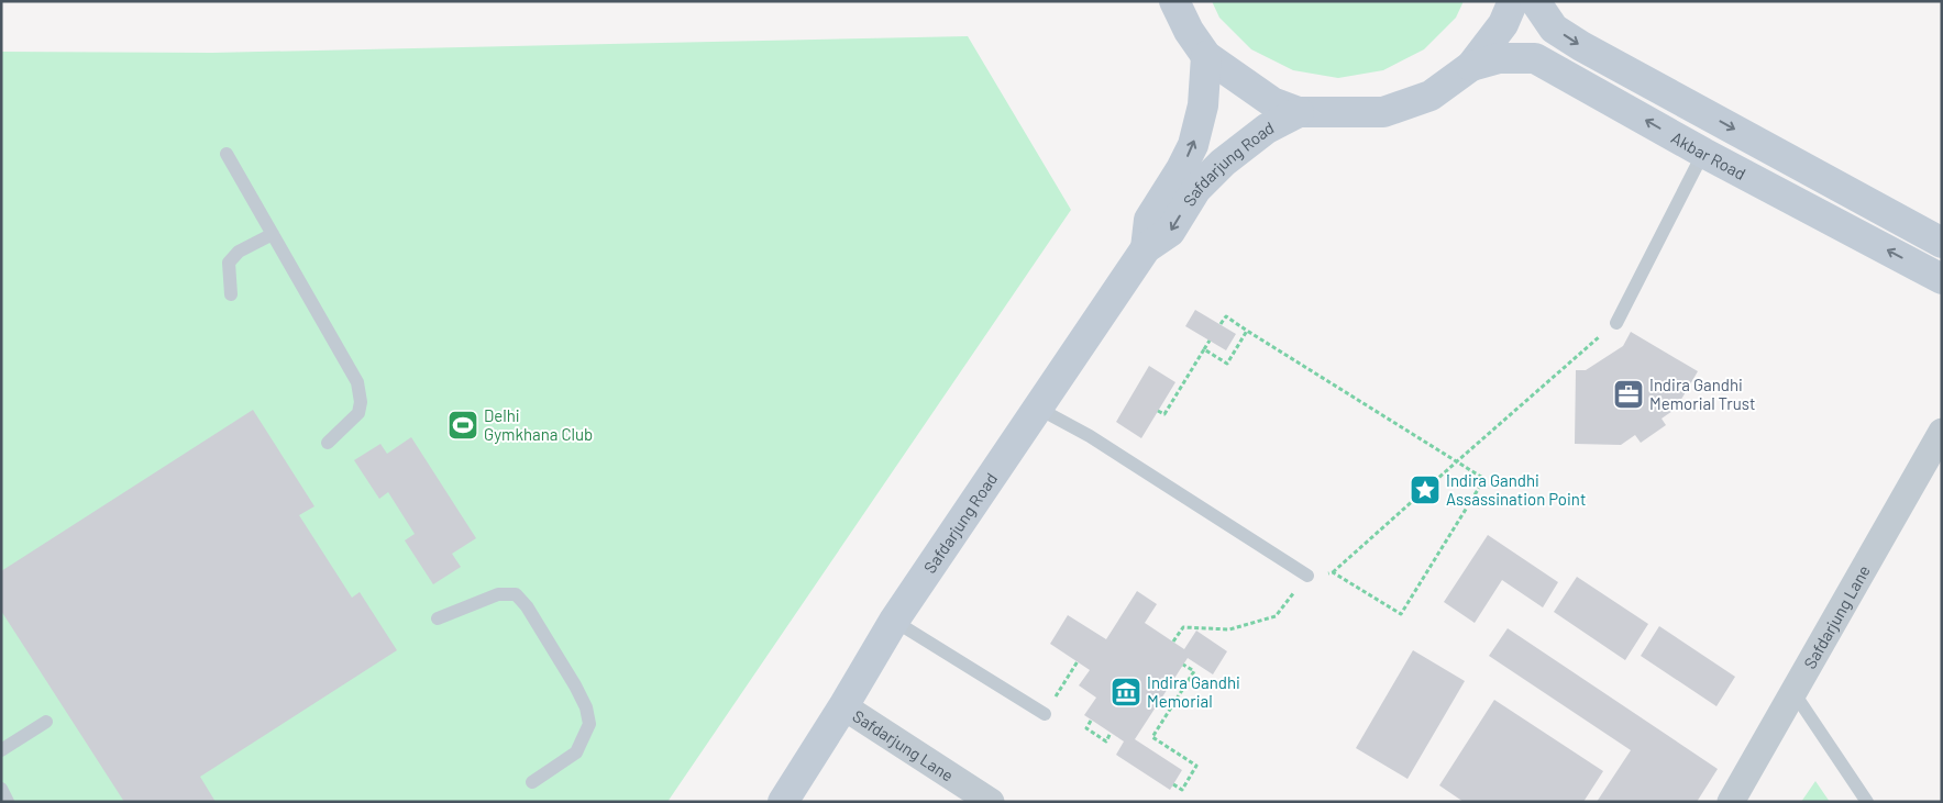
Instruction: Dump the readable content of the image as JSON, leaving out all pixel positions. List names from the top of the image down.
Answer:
{
  "streets": {
    "main road": ["Akbar Road", "Safdarjung Road"],
    "street": ["Safdarjung Lane"]
  },
  "crossings": [
    ["Safdarjung Road", "Safdarjung Lane"]
  ],
  "places": {
    "office": ["Indira Gandhi Memorial Trust"],
    "sports": ["Delhi Gymkhana Club"],
    "place": ["Indira Gandhi Assassination Point"],
    "museum": ["Indira Gandhi Memorial"]
  }
}
